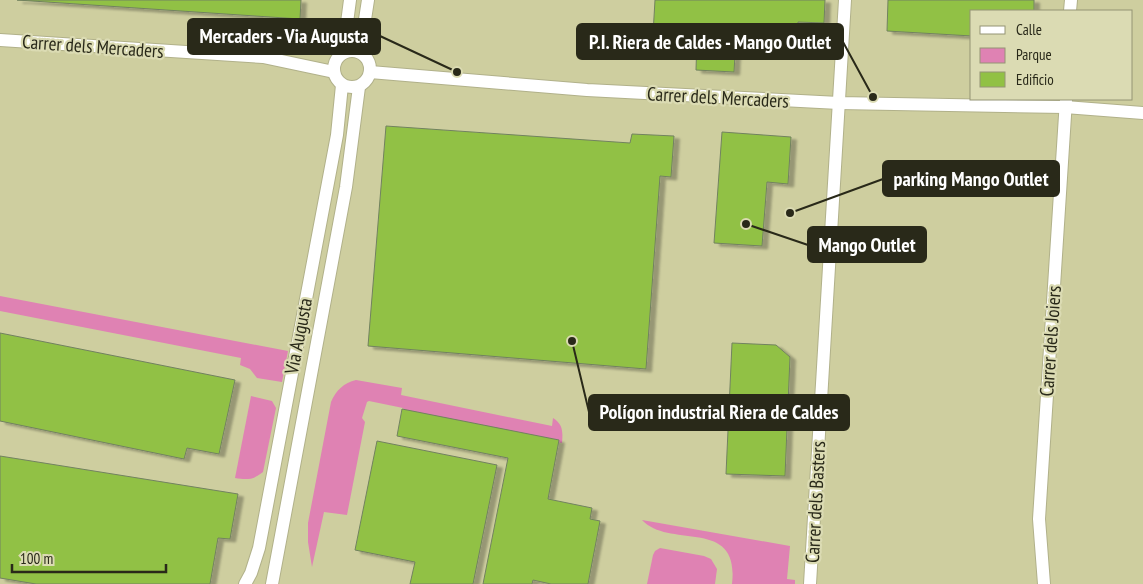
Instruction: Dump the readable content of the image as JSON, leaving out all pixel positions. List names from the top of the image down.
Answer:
{
  "streets": {
    "street": [
      "Carrer dels Mercaders",
      "Via Augusta",
      "Carrer dels Joiers",
      "Carrer dels Basters"
    ]
  },
  "crossings": [
    ["Carrer dels Mercaders", "Via Augusta"],
    ["Carrer dels Mercaders", "Carrer dels Joiers"],
    ["Carrer dels Mercaders", "Carrer dels Basters"]
  ],
  "places": [
    "Mercaders - Via Augusta",
    "P.I. Riera de Caldes - Mango Outlet",
    "parking Mango Outlet",
    "Mango Outlet",
    "Polígon industrial Riera de Caldes"
  ],
  "legend": ["Calle", "Parque", "Edificio"],
  "scale_bar": "100 m"
}
